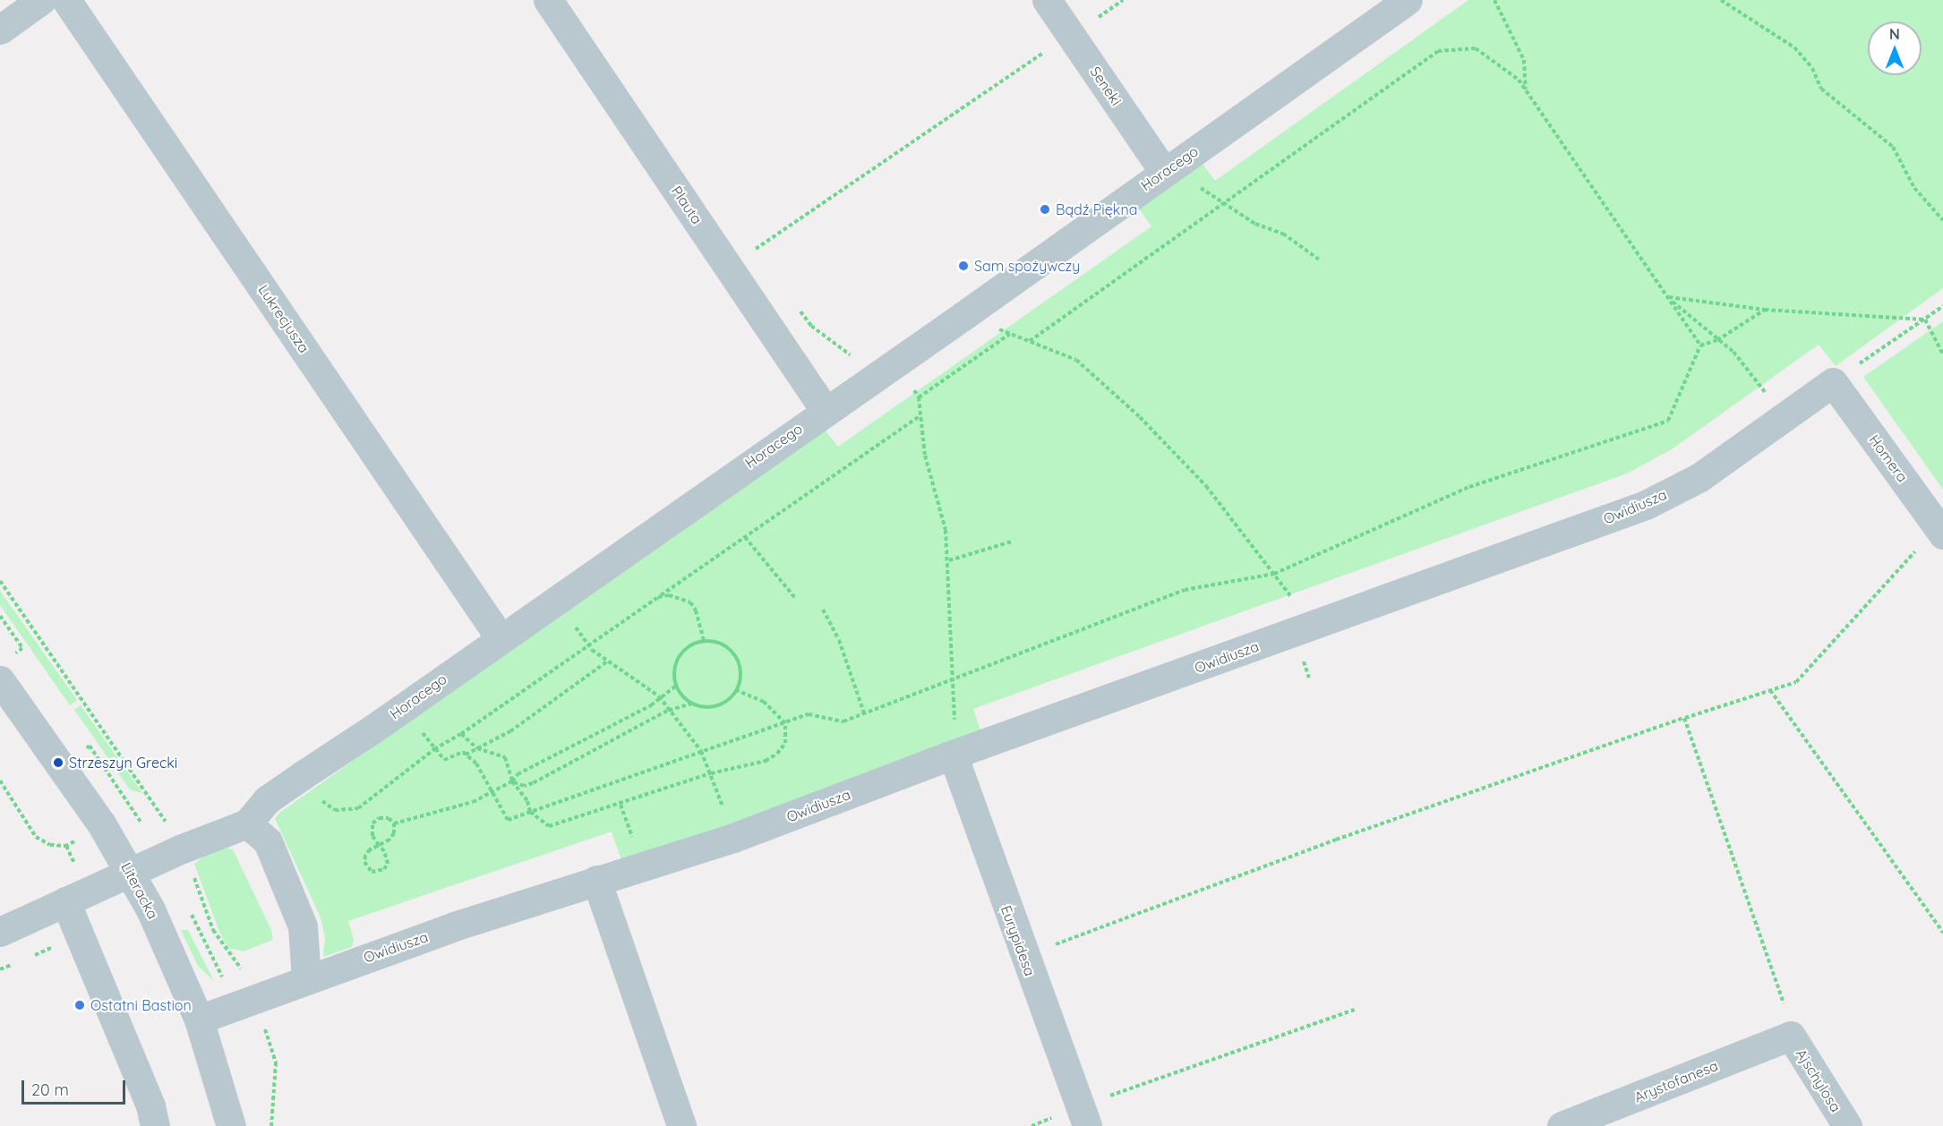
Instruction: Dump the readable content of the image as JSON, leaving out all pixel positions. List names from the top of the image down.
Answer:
{
  "streets": {
    "street": [
      "Seneki",
      "Horacego",
      "Plauta",
      "Lukrecjusza",
      "Homera",
      "Owidiusza",
      "Literacka",
      "Eurypidesa",
      "Ajschylosa",
      "Arystofanesa"
    ]
  },
  "crossings": [
    ["Seneki", "Horacego"],
    ["Horacego", "Plauta"],
    ["Horacego", "Lukrecjusza"],
    ["Horacego", "Literacka"],
    ["Homera", "Owidiusza"],
    ["Owidiusza", "Literacka"],
    ["Owidiusza", "Eurypidesa"],
    ["Ajschylosa", "Arystofanesa"]
  ],
  "places": [
    "Bądź Piękna",
    "Sam spożywczy",
    "Strzeszyn Grecki",
    "Ostatni Bastion"
  ],
  "scale_bar": "20 m",
  "north": "top"
}
